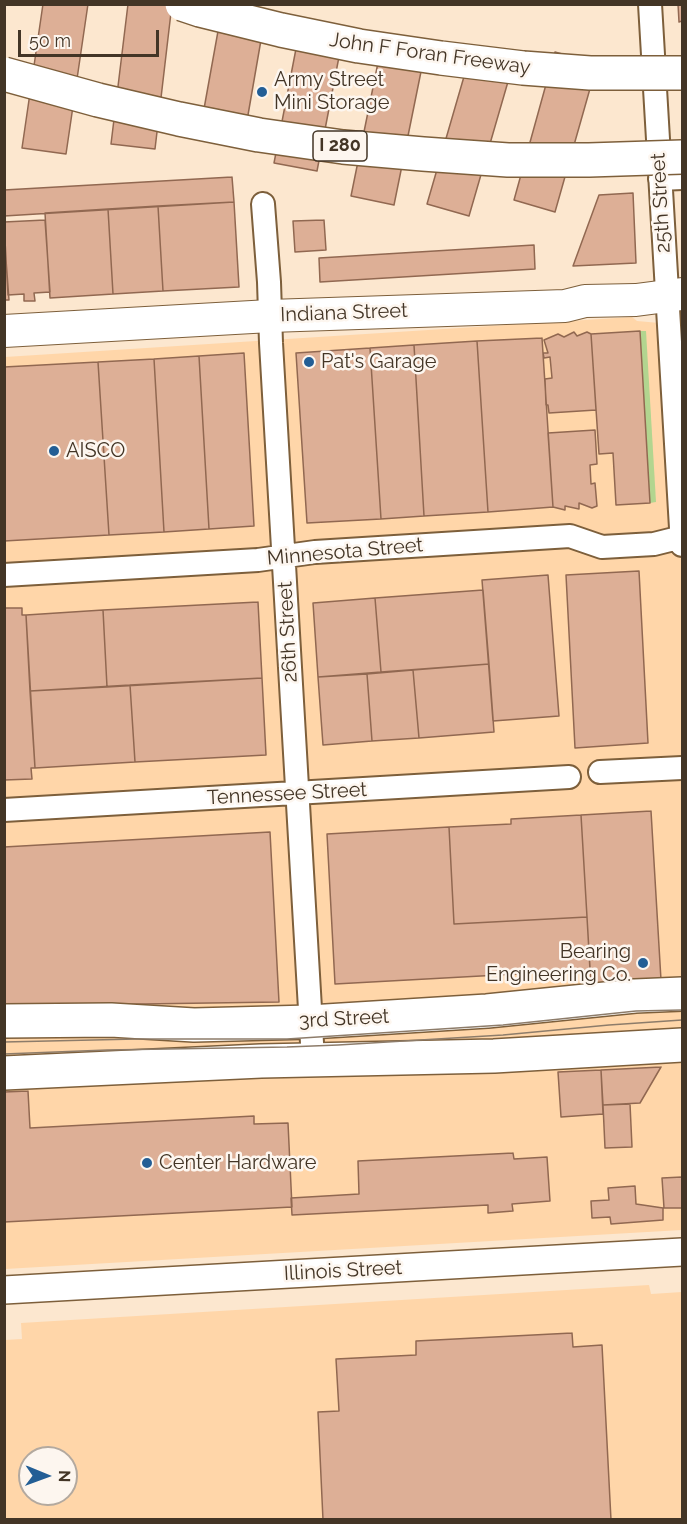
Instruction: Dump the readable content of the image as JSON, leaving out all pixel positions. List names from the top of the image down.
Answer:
{
  "streets": {
    "main road": [
      "John F Foran Freeway",
      "I 280",
      "Indiana Street",
      "3rd Street"
    ],
    "street": [
      "25th Street",
      "Minnesota Street",
      "26th Street",
      "Tennessee Street",
      "Illinois Street"
    ]
  },
  "crossings": [
    ["I 280", "25th Street"],
    ["25th Street", "Indiana Street"],
    ["25th Street", "Minnesota Street"],
    ["Indiana Street", "26th Street"],
    ["Minnesota Street", "26th Street"],
    ["26th Street", "Tennessee Street"],
    ["26th Street", "3rd Street"]
  ],
  "places": [
    "Army Street Mini Storage",
    "Pat's Garage",
    "AISCO",
    "Bearing Engineering Co.",
    "Center Hardware"
  ],
  "scale_bar": "50 m",
  "north": "right"
}
